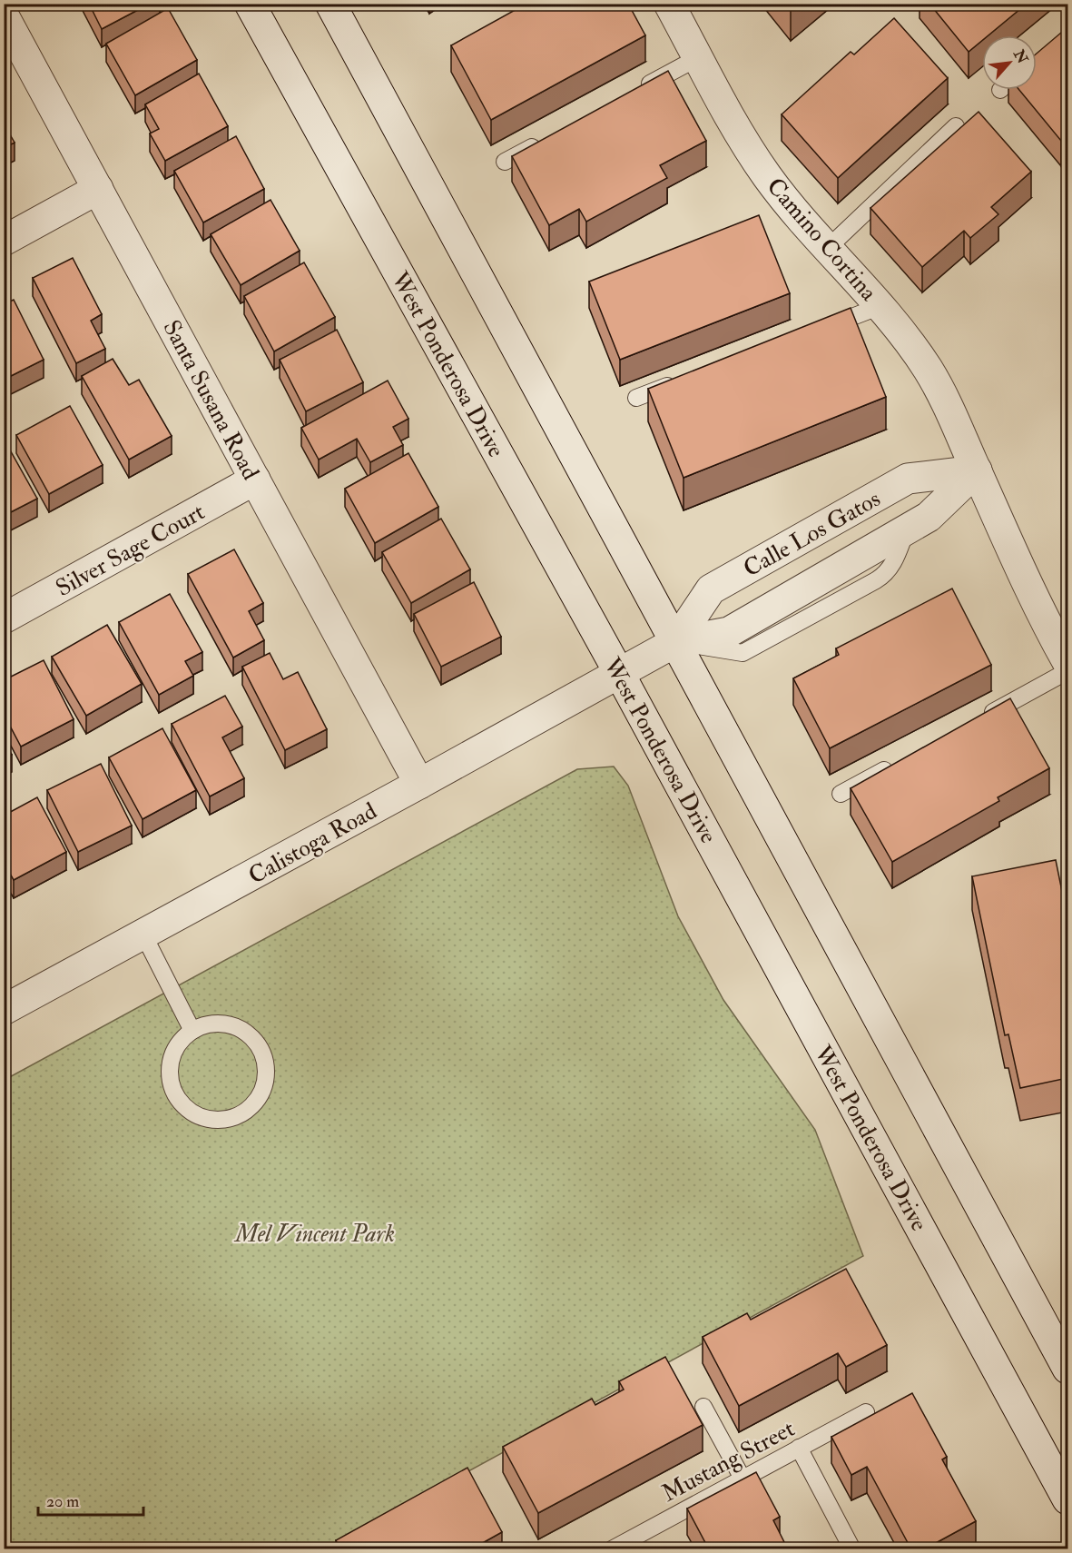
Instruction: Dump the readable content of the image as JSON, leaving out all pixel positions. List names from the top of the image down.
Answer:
{
  "streets": {
    "street": [
      "Camino Cortina",
      "West Ponderosa Drive",
      "Santa Susana Road",
      "Calle Los Gatos",
      "Silver Sage Court",
      "Calistoga Road"
    ],
    "lane": ["Mustang Street"]
  },
  "crossings": [
    ["Camino Cortina", "Calle Los Gatos"],
    ["West Ponderosa Drive", "Calle Los Gatos"],
    ["West Ponderosa Drive", "Calistoga Road"],
    ["Santa Susana Road", "Silver Sage Court"],
    ["Santa Susana Road", "Calistoga Road"],
    ["Calle Los Gatos", "Calistoga Road"]
  ],
  "parks": ["Mel Vincent Park"],
  "scale_bar": "20 m",
  "north": "top right"
}
